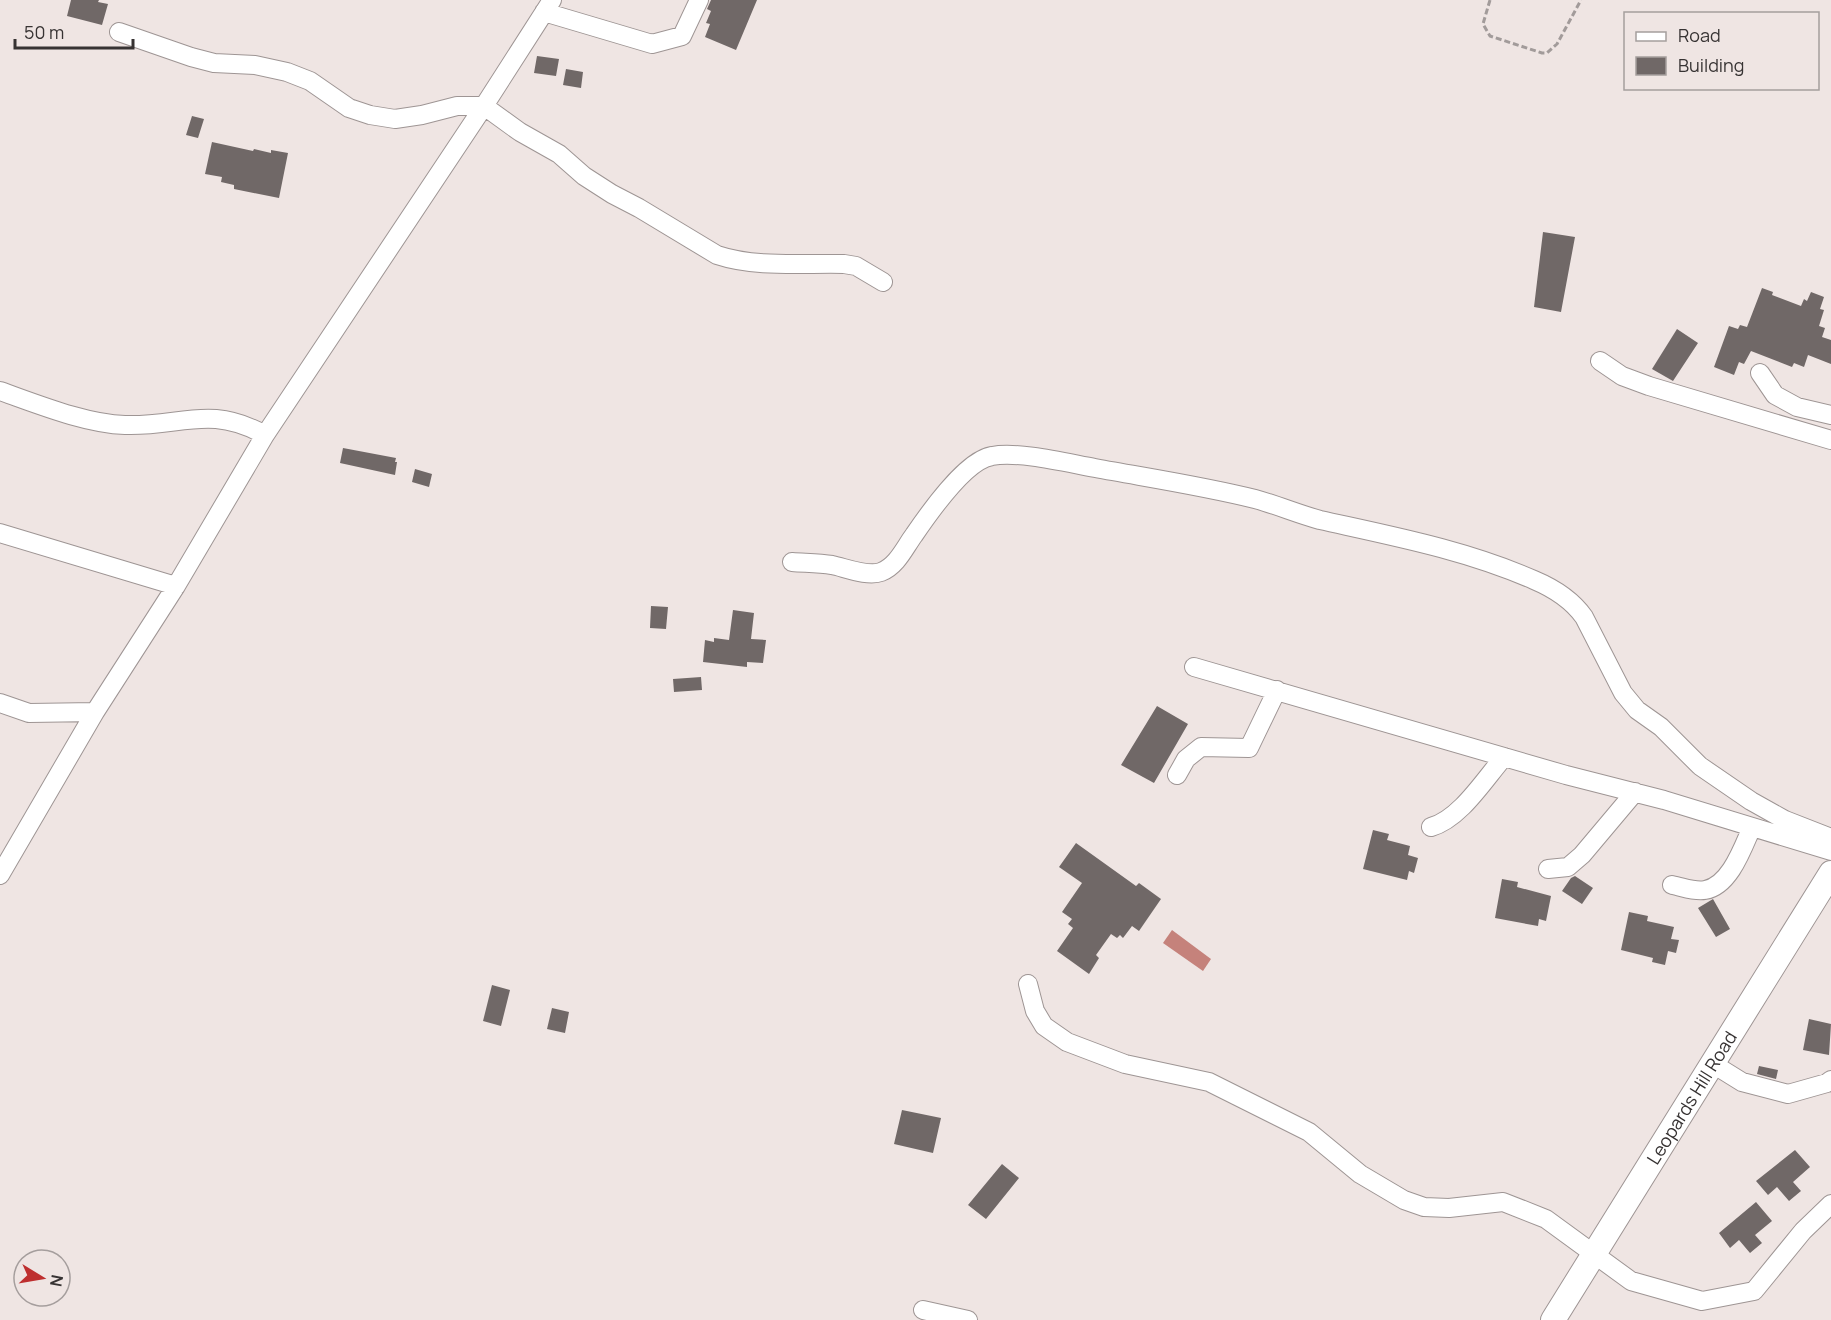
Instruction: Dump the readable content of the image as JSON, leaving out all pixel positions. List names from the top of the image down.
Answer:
{
  "streets": {
    "main road": ["Leopards Hill Road"]
  },
  "legend": ["Road", "Building"],
  "scale_bar": "50 m",
  "north": "right"
}
